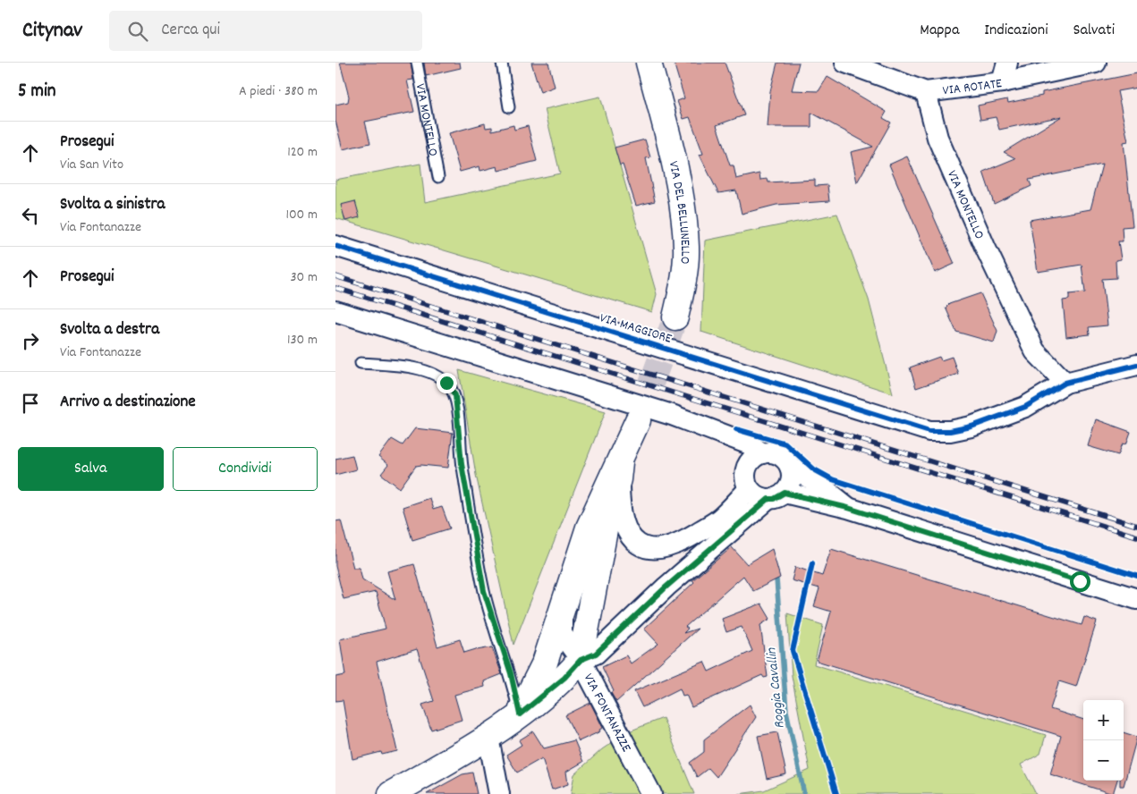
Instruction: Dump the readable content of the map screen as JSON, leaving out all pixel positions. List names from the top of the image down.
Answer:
{
  "streets": {
    "street": [
      "VIA ROTATE",
      "VIA MONTELLO",
      "VIA DEL BELLUNELLO",
      "VIA MAGGIORE",
      "VIA FONTANAZZE"
    ]
  },
  "crossings": [
    ["VIA ROTATE", "VIA MONTELLO"],
    ["VIA MONTELLO", "VIA MAGGIORE"]
  ],
  "water": ["Roggia Cavallin"],
  "page": {
    "header": "Citynav",
    "search": "Cerca qui",
    "nav": ["Mappa", "Indicazioni", "Salvati"],
    "heading": ["5 min", "A piedi · 380 m"],
    "list": [
      ["Prosegui", "Via San Vito", "120 m"],
      ["Svolta a sinistra", "Via Fontanazze", "100 m"],
      ["Prosegui", "30 m"],
      ["Svolta a destra", "Via Fontanazze", "130 m"],
      "Arrivo a destinazione"
    ],
    "buttons": ["Salva", "Condividi"],
    "map_buttons": ["+", "−"]
  }
}
